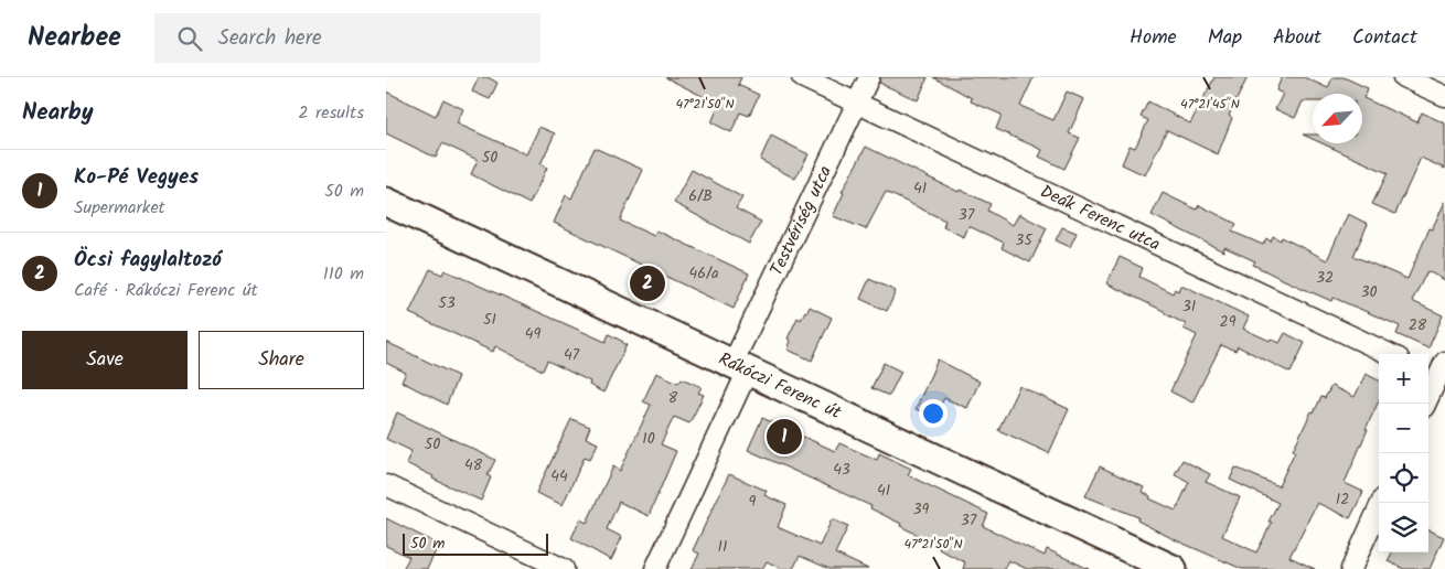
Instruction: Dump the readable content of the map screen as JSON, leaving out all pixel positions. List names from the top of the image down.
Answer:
{
  "streets": {
    "street": ["Deák Ferenc utca", "Testvériség utca", "Rákóczi Ferenc út"]
  },
  "crossings": [
    ["Deák Ferenc utca", "Testvériség utca"],
    ["Testvériség utca", "Rákóczi Ferenc út"]
  ],
  "house_numbers": [
    "50",
    "41",
    "6/B",
    "37",
    "35",
    "46/a",
    "32",
    "30",
    "53",
    "31",
    "51",
    "29",
    "28",
    "49",
    "47",
    "8",
    "10",
    "50",
    "48",
    "43",
    "44",
    "41",
    "12",
    "9",
    "39",
    "37",
    "11"
  ],
  "scale_bar": "50 m",
  "north": "bottom left",
  "page": {
    "header": "Nearbee",
    "search": "Search here",
    "nav": [
      "Home",
      "Map",
      "About",
      "Contact"
    ],
    "heading": ["Nearby", "2 results"],
    "list": [
      {
        "mark": "1",
        "name": "Ko-Pé Vegyes",
        "note": "Supermarket",
        "value": "50 m"
      },
      {
        "mark": "2",
        "name": "Öcsi fagylaltozó",
        "note": "Café · Rákóczi Ferenc út",
        "value": "110 m"
      }
    ],
    "pins": ["2", "1"],
    "buttons": ["Save", "Share"],
    "map_buttons": ["+", "−"],
    "scale": "50 m"
  },
  "coordinates": ["47°21'50\"N", "47°21'45\"N"]
}
